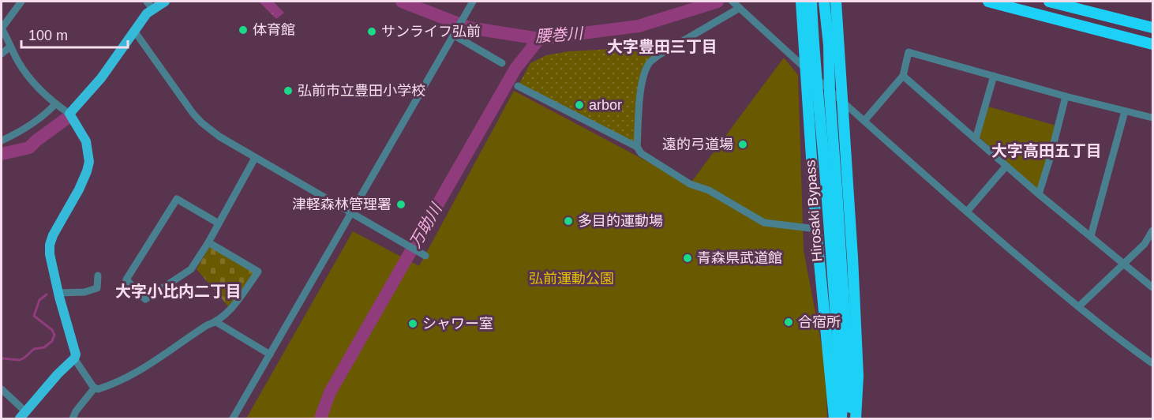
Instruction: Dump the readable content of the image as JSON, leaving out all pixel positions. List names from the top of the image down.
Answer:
{
  "streets": {
    "highway": ["Hirosaki Bypass"]
  },
  "districts": ["大字豊田三丁目", "大字高田五丁目", "大字小比内二丁目"],
  "water": ["腰巻川", "万助川"],
  "parks": ["弘前運動公園"],
  "places": [
    "体育館",
    "サンライフ弘前",
    "弘前市立豊田小学校",
    "arbor",
    "遠的弓道場",
    "津軽森林管理署",
    "多目的運動場",
    "青森県武道館",
    "合宿所",
    "シャワー室"
  ],
  "scale_bar": "100 m"
}
